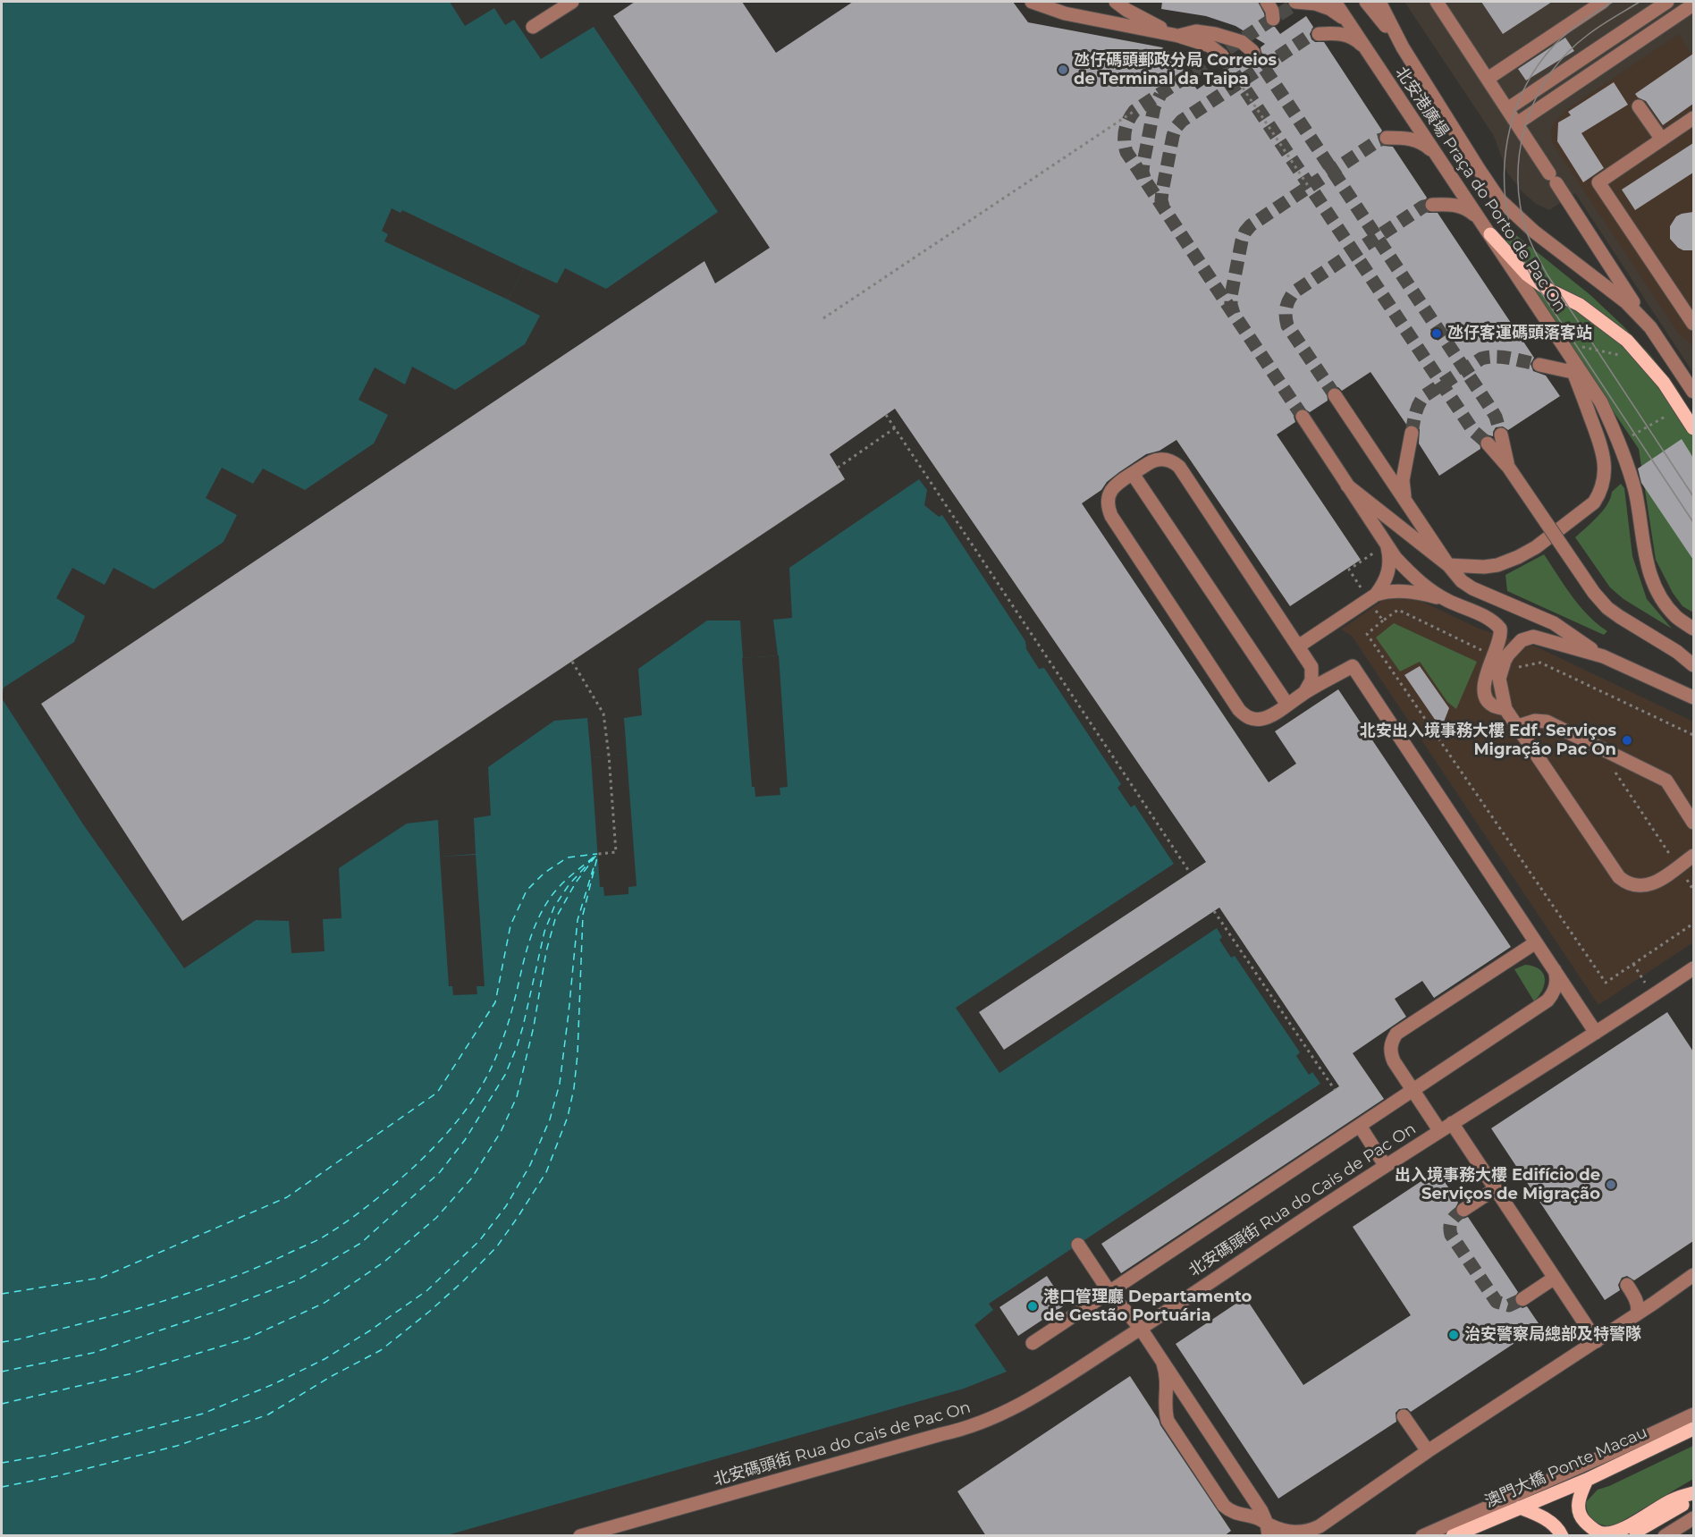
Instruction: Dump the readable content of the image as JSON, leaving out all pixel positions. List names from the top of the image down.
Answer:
{
  "streets": {
    "main road": ["澳門大橋 Ponte Macau"],
    "street": ["北安港廣場 Praça do Porto de Pac On", "北安碼頭街 Rua do Cais de Pac On"]
  },
  "places": [
    "氹仔碼頭郵政分局 Correios de Terminal da Taipa",
    "氹仔客運碼頭落客站",
    "北安出入境事務大樓 Edf. Serviços Migração Pac On",
    "出入境事務大樓 Edifício de Serviços de Migração",
    "港口管理廳 Departamento de Gestão Portuária",
    "治安警察局總部及特警隊"
  ]
}
